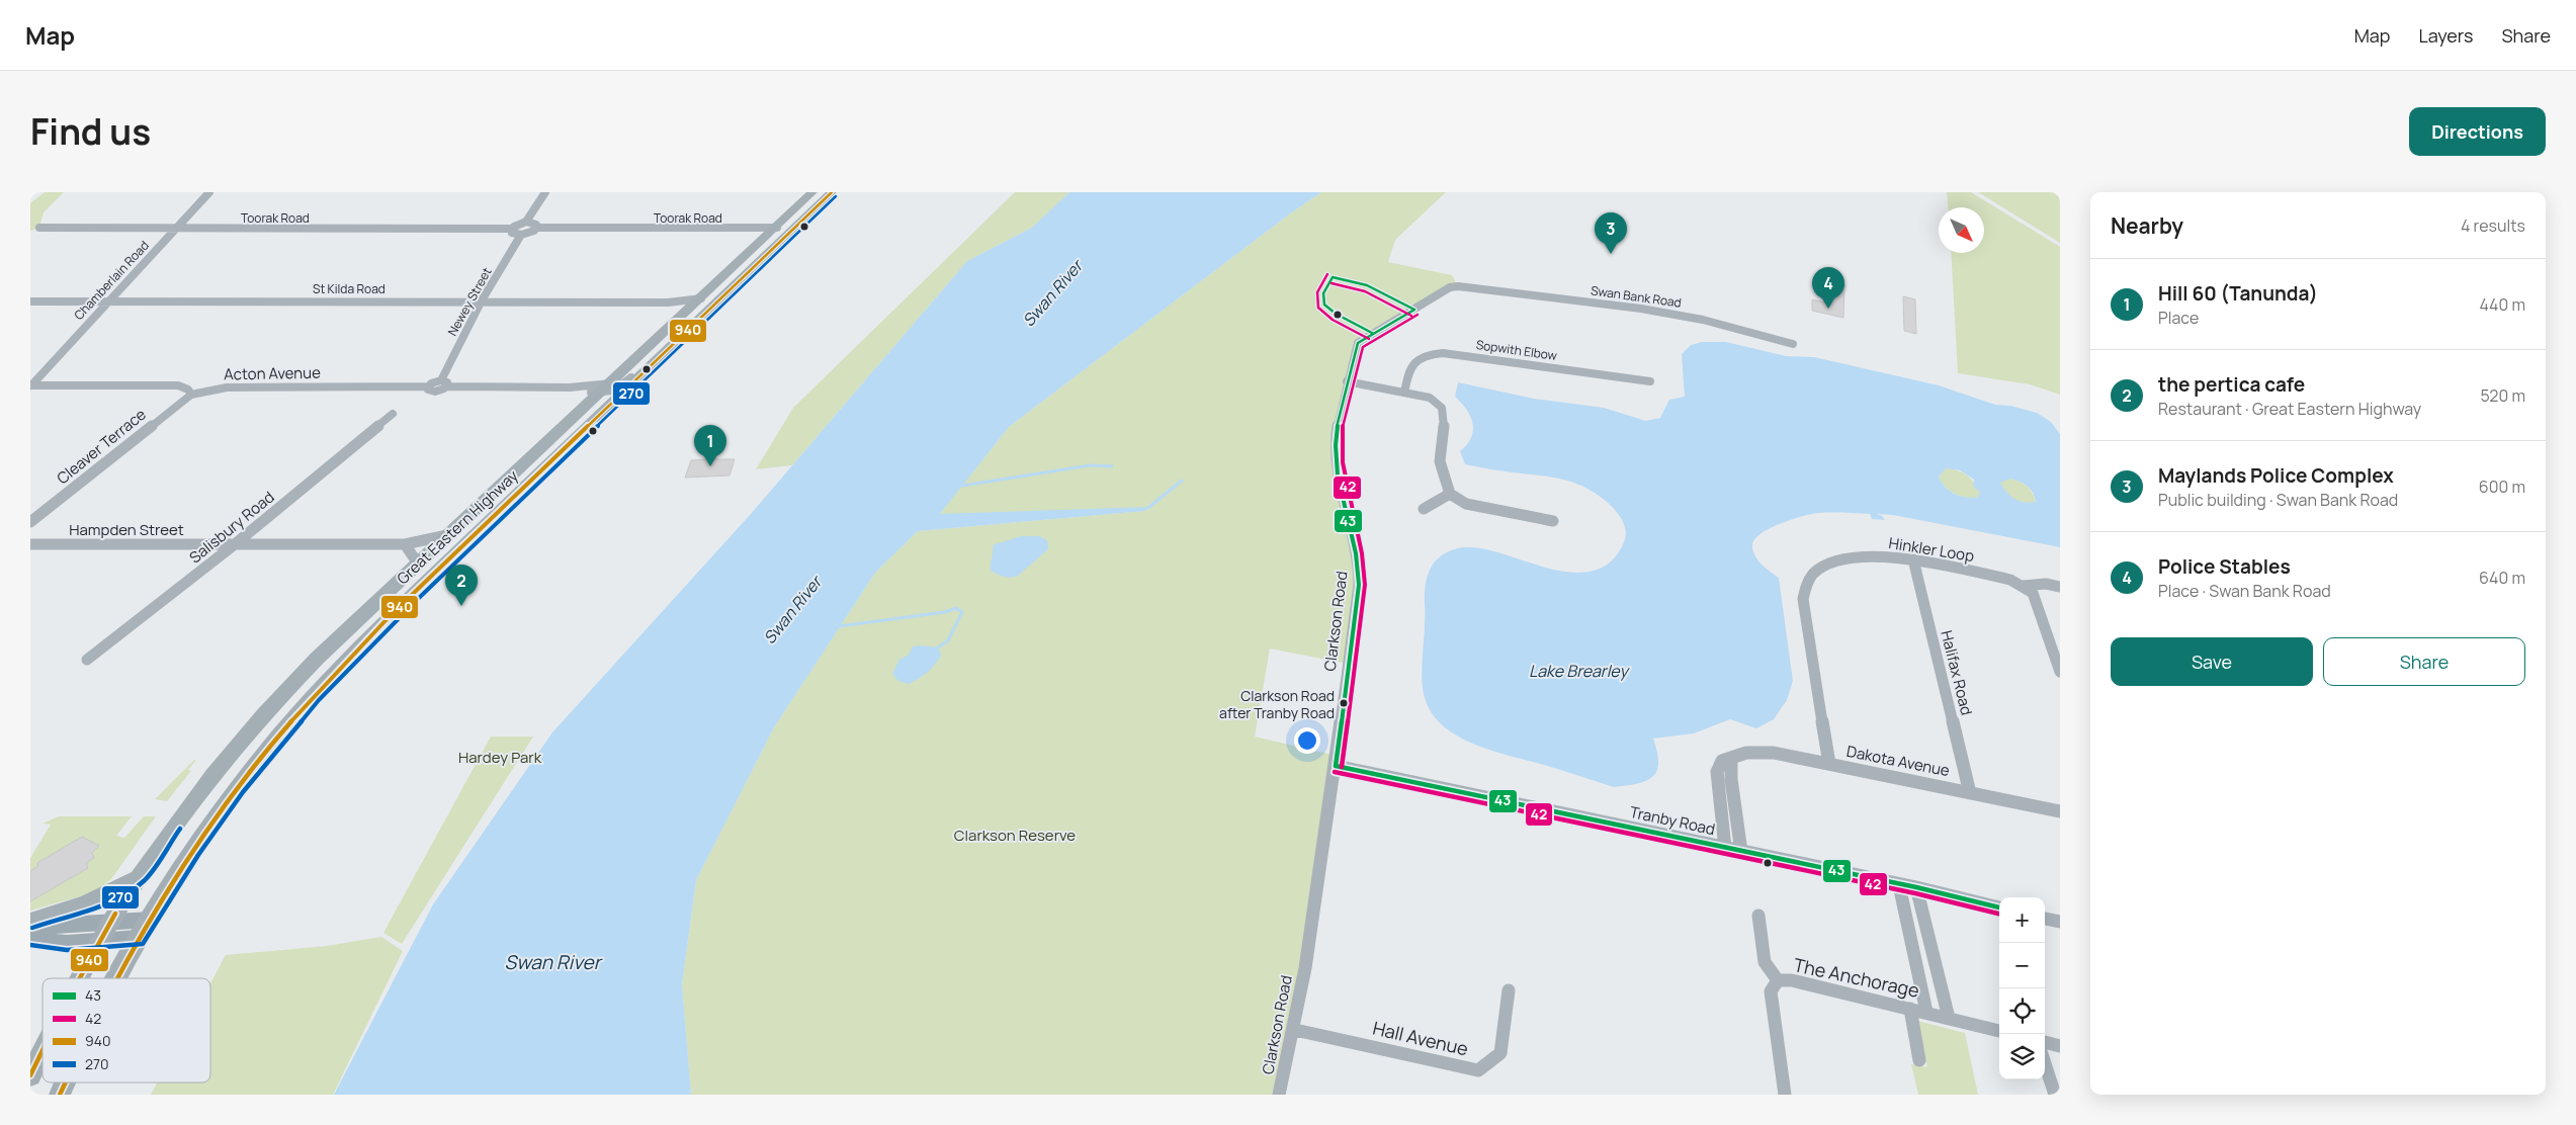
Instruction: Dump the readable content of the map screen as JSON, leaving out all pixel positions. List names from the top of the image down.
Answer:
{
  "streets": {
    "highway": ["Great Eastern Highway"],
    "street": [
      "Toorak Road",
      "Chamberlain Road",
      "St Kilda Road",
      "Swan Bank Road",
      "Newey Street",
      "Sopwith Elbow",
      "Acton Avenue",
      "Cleaver Terrace",
      "Salisbury Road",
      "Hampden Street",
      "Hinkler Loop",
      "Clarkson Road",
      "Halifax Road",
      "Dakota Avenue",
      "Tranby Road",
      "The Anchorage",
      "Hall Avenue"
    ]
  },
  "crossings": [
    ["Toorak Road", "Chamberlain Road"],
    ["Toorak Road", "Great Eastern Highway"],
    ["Chamberlain Road", "St Kilda Road"],
    ["St Kilda Road", "Newey Street"],
    ["St Kilda Road", "Great Eastern Highway"],
    ["Swan Bank Road", "Clarkson Road"],
    ["Newey Street", "Acton Avenue"],
    ["Acton Avenue", "Cleaver Terrace"],
    ["Salisbury Road", "Hampden Street"],
    ["Great Eastern Highway", "Hampden Street"],
    ["Hinkler Loop", "Halifax Road"],
    ["Hinkler Loop", "Dakota Avenue"],
    ["Clarkson Road", "Tranby Road"],
    ["Clarkson Road", "Hall Avenue"],
    ["Halifax Road", "Dakota Avenue"],
    ["Dakota Avenue", "Tranby Road"],
    ["Tranby Road", "The Anchorage"]
  ],
  "water": ["Swan River", "Lake Brearley"],
  "parks": ["Hardey Park", "Clarkson Reserve"],
  "places": ["Clarkson Road after Tranby Road"],
  "lines": [
    "transit line 940",
    "transit line 270",
    "transit line 42",
    "transit line 43"
  ],
  "legend": [
    "43",
    "42",
    "940",
    "270"
  ],
  "north": "bottom right",
  "page": {
    "header": "Map",
    "nav": ["Map", "Layers", "Share"],
    "title": "Find us",
    "buttons": [
      "Directions",
      ["Save", "Share"]
    ],
    "heading": ["Nearby", "4 results"],
    "pins": [
      "3",
      "4",
      "1",
      "2"
    ],
    "list": [
      {
        "mark": "1",
        "name": "Hill 60 (Tanunda)",
        "note": "Place",
        "value": "440 m"
      },
      {
        "mark": "2",
        "name": "the pertica cafe",
        "note": "Restaurant · Great Eastern Highway",
        "value": "520 m"
      },
      {
        "mark": "3",
        "name": "Maylands Police Complex",
        "note": "Public building · Swan Bank Road",
        "value": "600 m"
      },
      {
        "mark": "4",
        "name": "Police Stables",
        "note": "Place · Swan Bank Road",
        "value": "640 m"
      }
    ],
    "map_buttons": ["+", "−"]
  }
}
